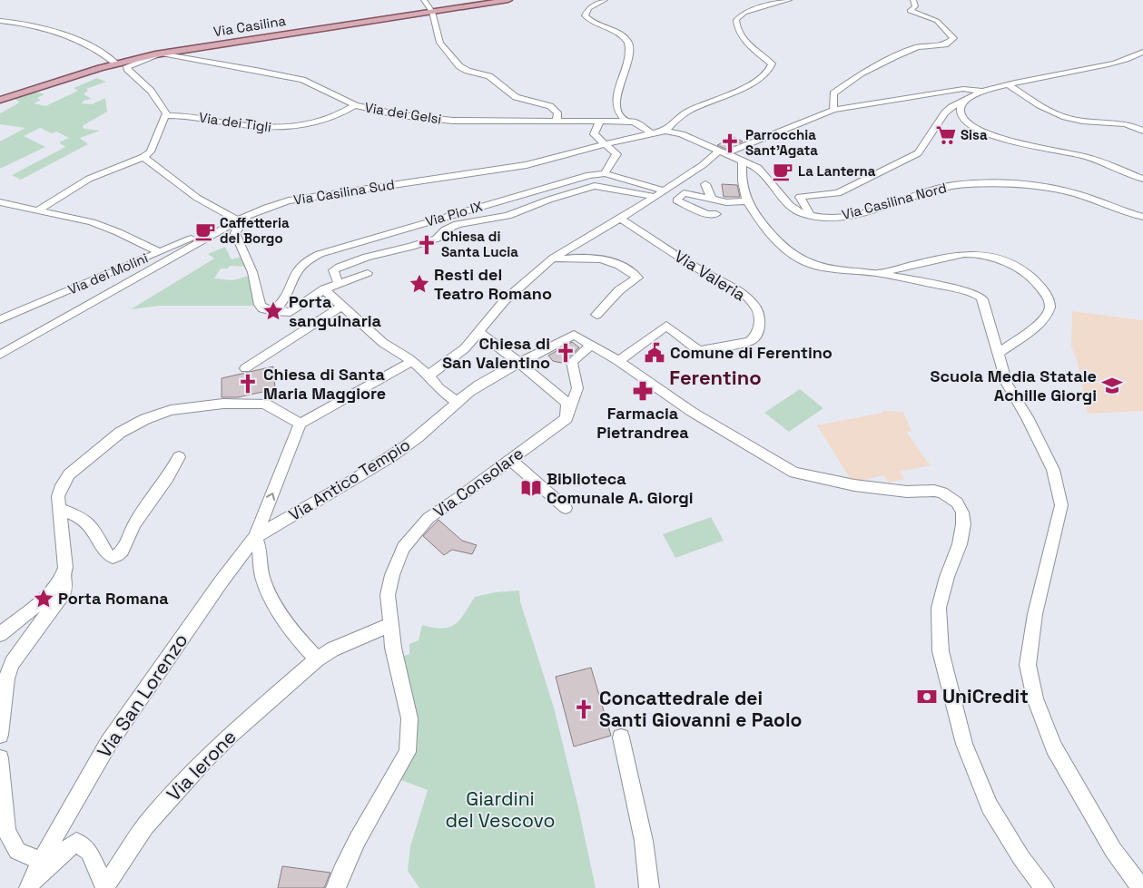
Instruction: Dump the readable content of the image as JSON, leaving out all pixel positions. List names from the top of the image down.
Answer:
{
  "streets": {
    "main road": ["Via Casilina"],
    "street": [
      "Via dei Gelsi",
      "Via dei Tigli",
      "Via Casilina Sud",
      "Via Casilina Nord",
      "Via Pio IX",
      "Via dei Molini",
      "Via Valeria",
      "Via Antico Tempio",
      "Via Consolare",
      "Via San Lorenzo",
      "Via Ierone"
    ]
  },
  "crossings": [
    ["Via Casilina", "Via dei Gelsi"],
    ["Via dei Gelsi", "Via dei Tigli"],
    ["Via dei Gelsi", "Via Casilina Sud"],
    ["Via Casilina Sud", "Via Casilina Nord"],
    ["Via Casilina Sud", "Via dei Molini"],
    ["Via Antico Tempio", "Via San Lorenzo"],
    ["Via Consolare", "Via Ierone"]
  ],
  "districts": ["Ferentino"],
  "parks": ["Giardini del Vescovo"],
  "places": {
    "supermarket": ["Sisa"],
    "church": [
      "Parrocchia Sant'Agata",
      "Chiesa di Santa Lucia",
      "Chiesa di San Valentino",
      "Chiesa di Santa Maria Maggiore",
      "Concattedrale dei Santi Giovanni e Paolo"
    ],
    "cafe": ["La Lanterna", "Caffetteria del Borgo"],
    "place": ["Resti del Teatro Romano", "Porta sanguinaria", "Porta Romana"],
    "public building": ["Comune di Ferentino"],
    "school or university": ["Scuola Media Statale Achille Giorgi"],
    "pharmacy": ["Farmacia Pietrandrea"],
    "library": ["Biblioteca Comunale A. Giorgi"],
    "bank": ["UniCredit"]
  }
}
